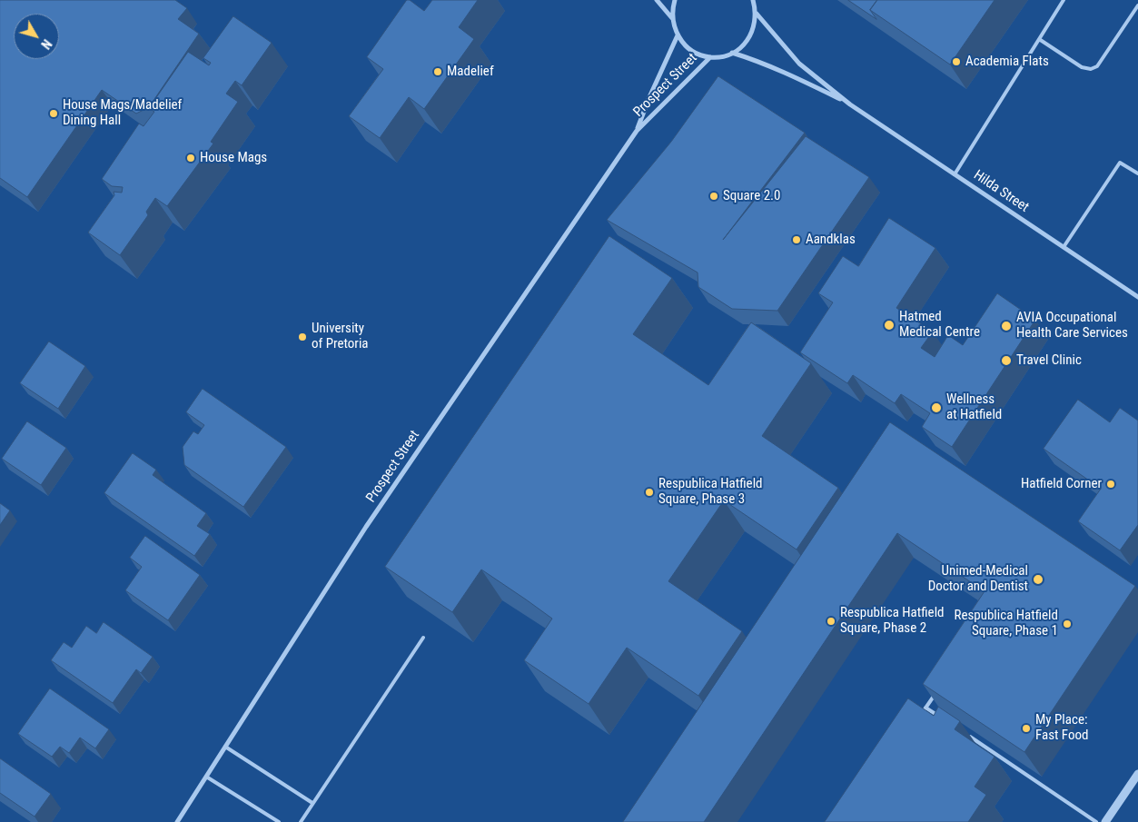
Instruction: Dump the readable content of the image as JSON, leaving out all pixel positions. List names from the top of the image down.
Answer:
{
  "streets": {
    "street": ["Prospect Street", "Hilda Street"]
  },
  "places": [
    "Academia Flats",
    "Madelief",
    "House Mags/Madelief Dining Hall",
    "House Mags",
    "Square 2.0",
    "Aandklas",
    "Hatmed Medical Centre",
    "AVIA Occupational Health Care Services",
    "University of Pretoria",
    "Travel Clinic",
    "Wellness at Hatfield",
    "Hatfield Corner",
    "Respublica Hatfield Square, Phase 3",
    "Unimed-Medical Doctor and Dentist",
    "Respublica Hatfield Square, Phase 2",
    "Respublica Hatfield Square, Phase 1",
    "My Place: Fast Food"
  ],
  "north": "bottom right"
}
